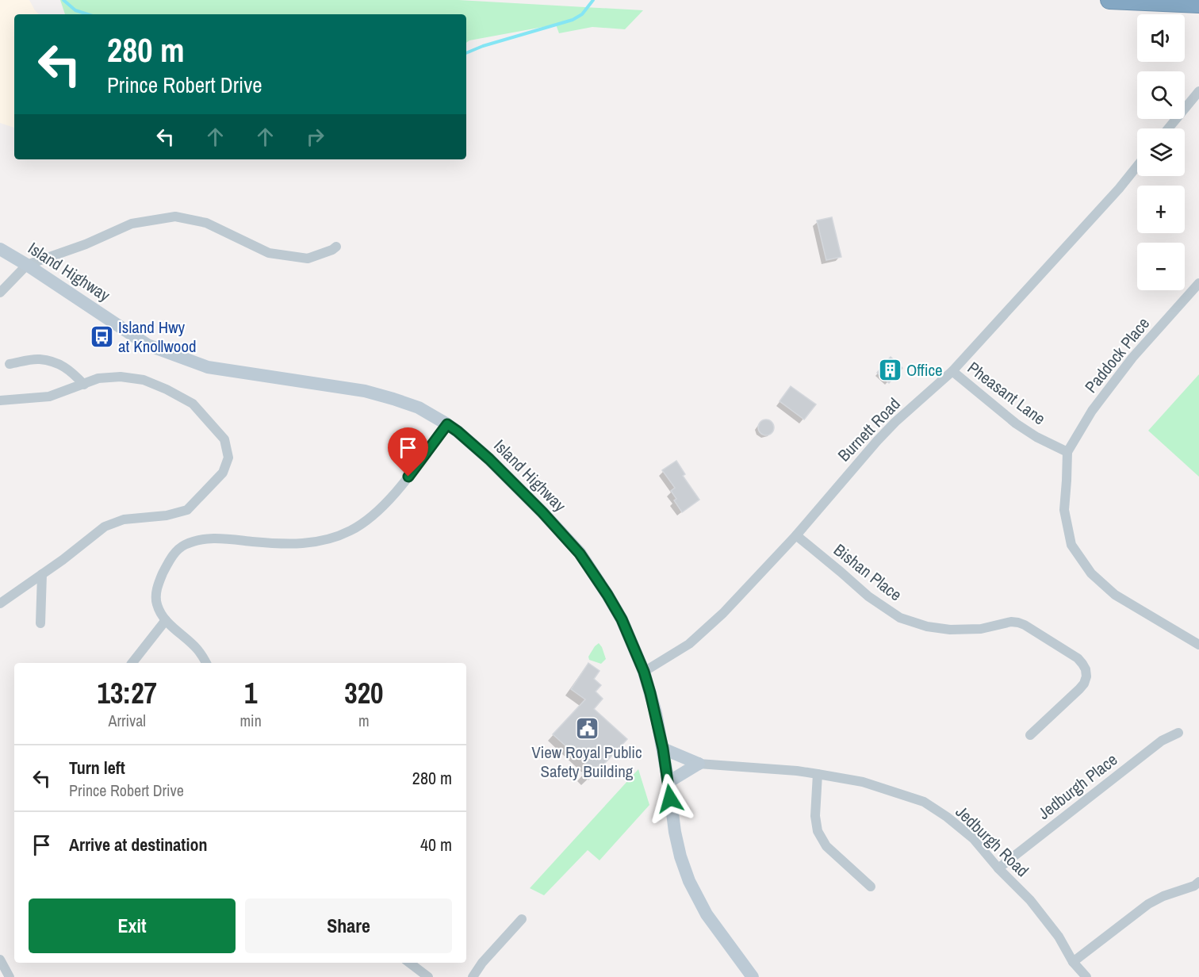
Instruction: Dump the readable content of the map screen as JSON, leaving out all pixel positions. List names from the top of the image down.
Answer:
{
  "streets": {
    "main road": ["Island Highway"],
    "street": [
      "Paddock Place",
      "Pheasant Lane",
      "Burnett Road",
      "Bishan Place",
      "Jedburgh Place",
      "Jedburgh Road"
    ]
  },
  "crossings": [
    ["Island Highway", "Burnett Road"],
    ["Paddock Place", "Pheasant Lane"],
    ["Pheasant Lane", "Burnett Road"],
    ["Burnett Road", "Bishan Place"],
    ["Jedburgh Place", "Jedburgh Road"]
  ],
  "places": {
    "bus stop": ["Island Hwy at Knollwood"],
    "building": ["Office"],
    "public building": ["View Royal Public Safety Building"]
  },
  "page": {
    "map_buttons": ["+", "−"],
    "turn": ["280 m", "Prince Robert Drive"],
    "eta": [
      "13:27",
      "Arrival",
      "1",
      "min",
      "320",
      "m"
    ],
    "list": [
      {
        "name": "Turn left",
        "note": "Prince Robert Drive",
        "value": "280 m"
      },
      {
        "name": "Arrive at destination",
        "value": "40 m"
      }
    ],
    "buttons": ["Exit", "Share"]
  }
}
